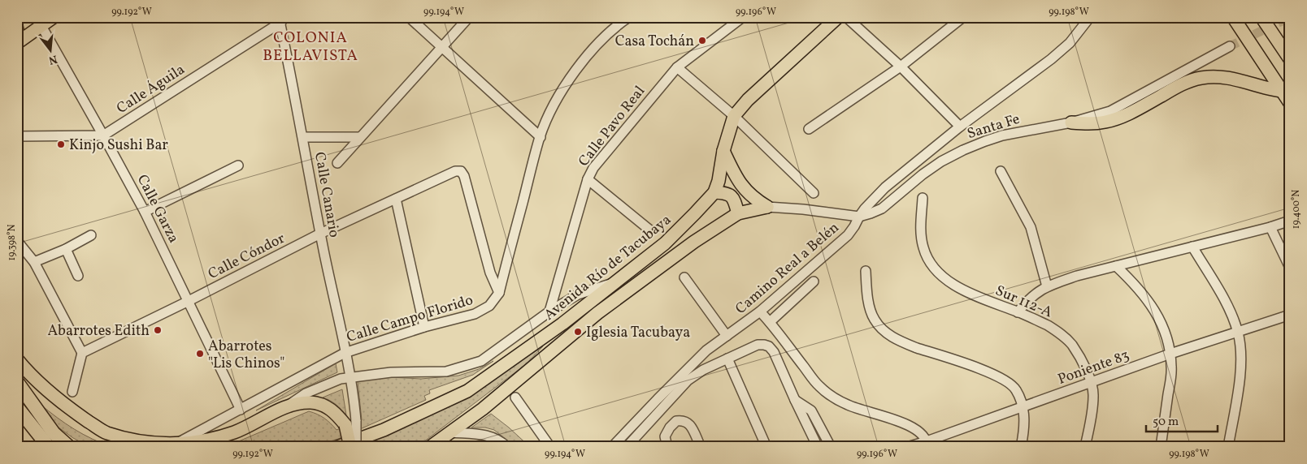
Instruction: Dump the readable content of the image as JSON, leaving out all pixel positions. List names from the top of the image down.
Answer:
{
  "streets": {
    "main road": ["Avenida Río de Tacubaya"],
    "street": [
      "Calle Águila",
      "Calle Pavo Real",
      "Santa Fe",
      "Calle Canario",
      "Calle Garza",
      "Calle Cóndor",
      "Camino Real a Belén",
      "Sur 112-A",
      "Calle Campo Florido",
      "Poniente 83"
    ]
  },
  "crossings": [
    ["Calle Águila", "Calle Canario"],
    ["Calle Águila", "Calle Garza"],
    ["Santa Fe", "Avenida Río de Tacubaya"],
    ["Santa Fe", "Camino Real a Belén"],
    ["Calle Canario", "Calle Cóndor"],
    ["Calle Canario", "Calle Campo Florido"],
    ["Calle Garza", "Calle Cóndor"],
    ["Calle Garza", "Calle Campo Florido"],
    ["Calle Cóndor", "Calle Campo Florido"],
    ["Sur 112-A", "Poniente 83"]
  ],
  "districts": ["COLONIA BELLAVISTA"],
  "places": [
    "Casa Tochán",
    "Kinjo Sushi Bar",
    "Abarrotes Edith",
    "Iglesia Tacubaya",
    "Abarrotes \"Lis Chinos\""
  ],
  "scale_bar": "50 m",
  "north": "bottom",
  "coordinates": [
    "99.192°W",
    "99.194°W",
    "99.196°W",
    "99.198°W",
    "19.400°N",
    "19.398°N"
  ]
}
